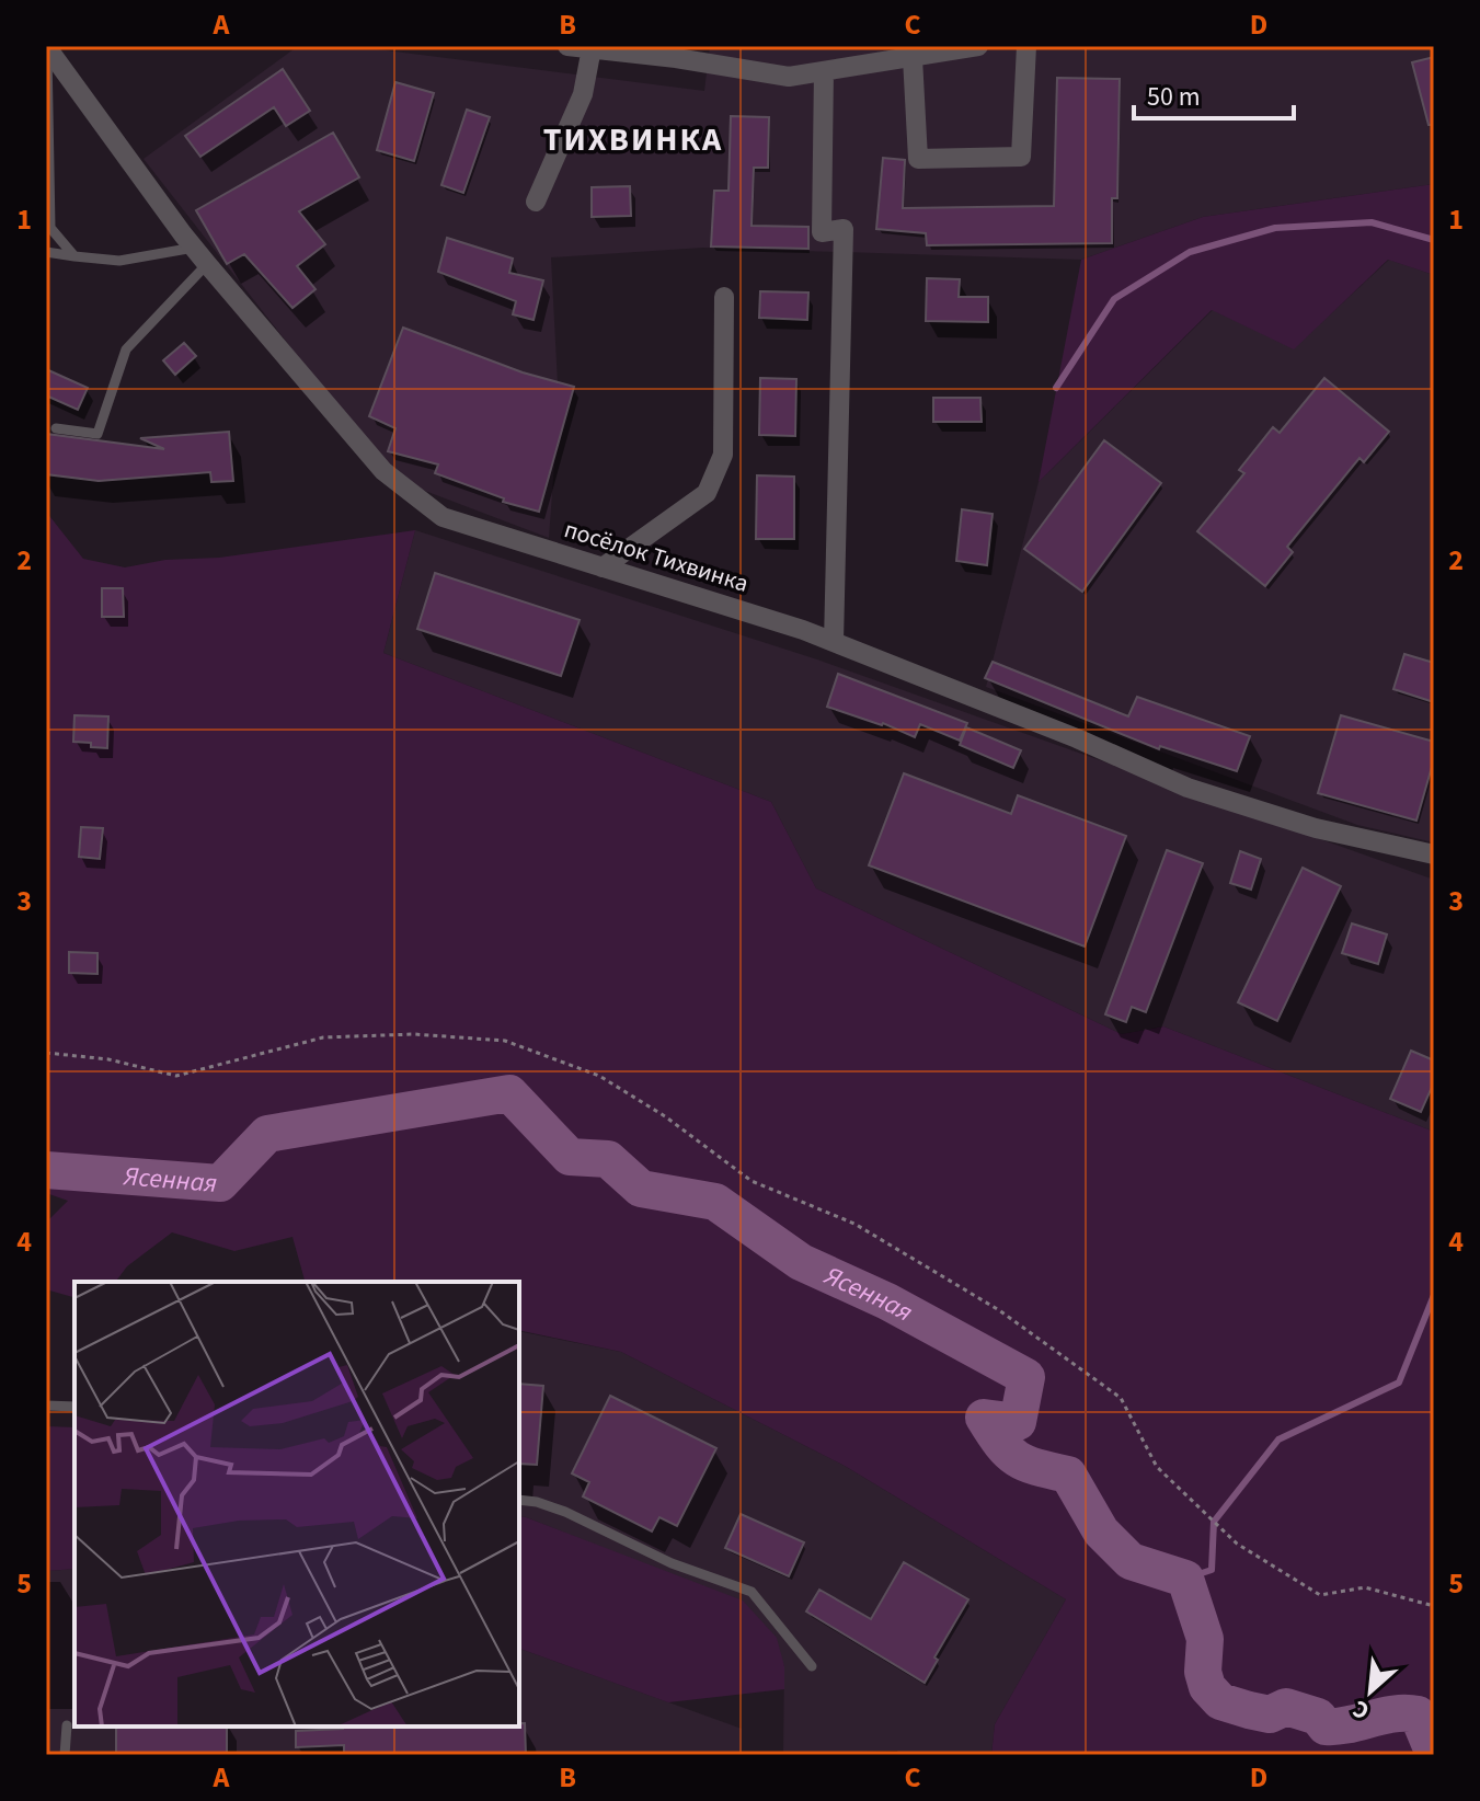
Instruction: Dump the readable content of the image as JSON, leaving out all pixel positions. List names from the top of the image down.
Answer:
{
  "streets": {
    "street": ["посёлок Тихвинка"]
  },
  "districts": ["ТИХВИНКА"],
  "water": ["Ясенная"],
  "scale_bar": "50 m",
  "north": "bottom left",
  "grid": {
    "columns": [
      "A",
      "B",
      "C",
      "D"
    ],
    "rows": [
      "1",
      "2",
      "3",
      "4",
      "5"
    ]
  }
}
